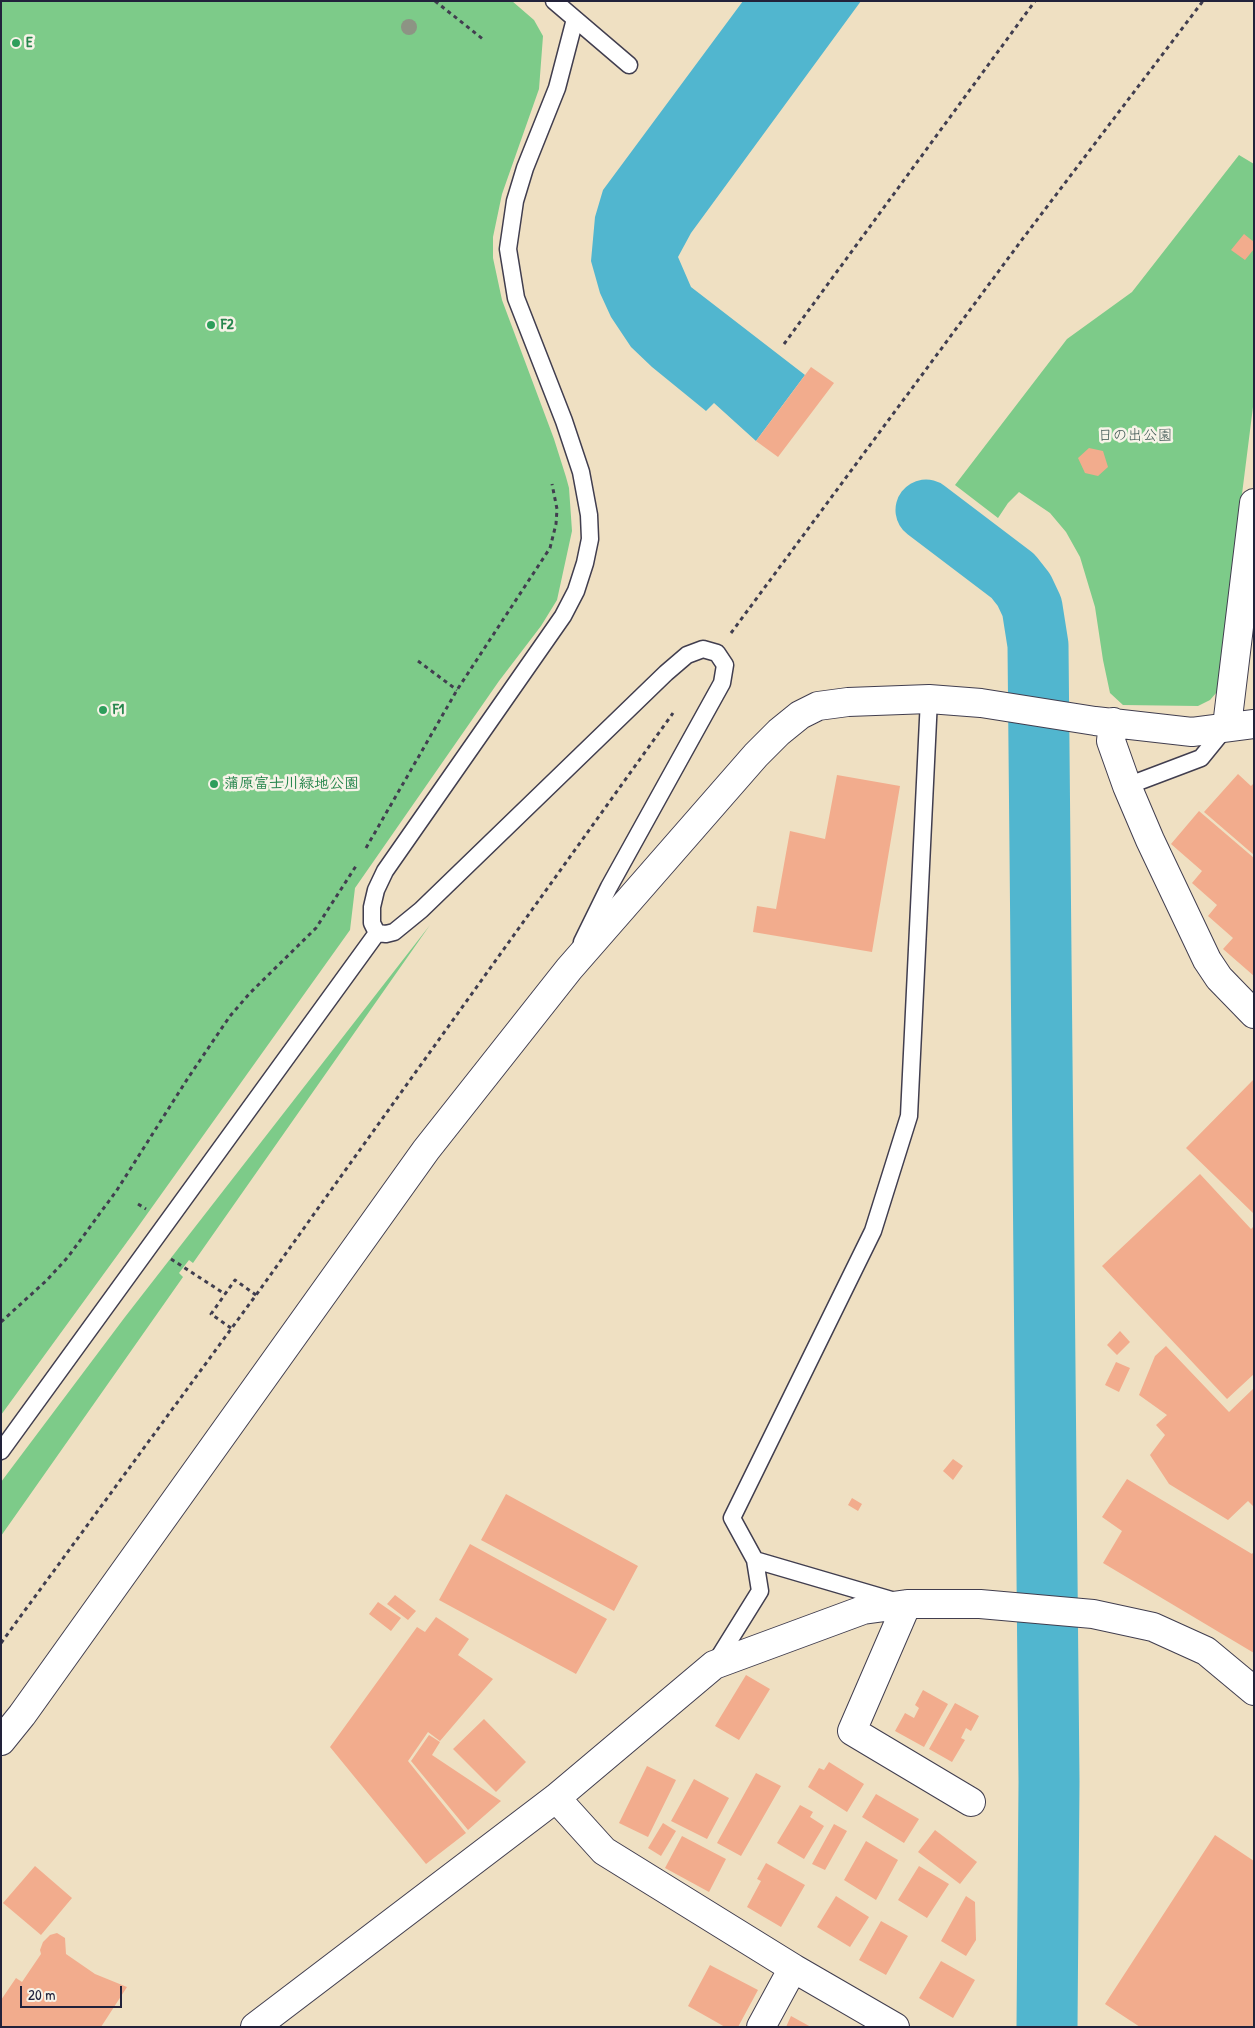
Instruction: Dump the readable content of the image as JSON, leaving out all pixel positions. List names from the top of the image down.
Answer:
{
  "parks": ["日の出公園"],
  "places": [
    "E",
    "F2",
    "F1",
    "蒲原富士川緑地公園"
  ],
  "scale_bar": "20 m"
}
